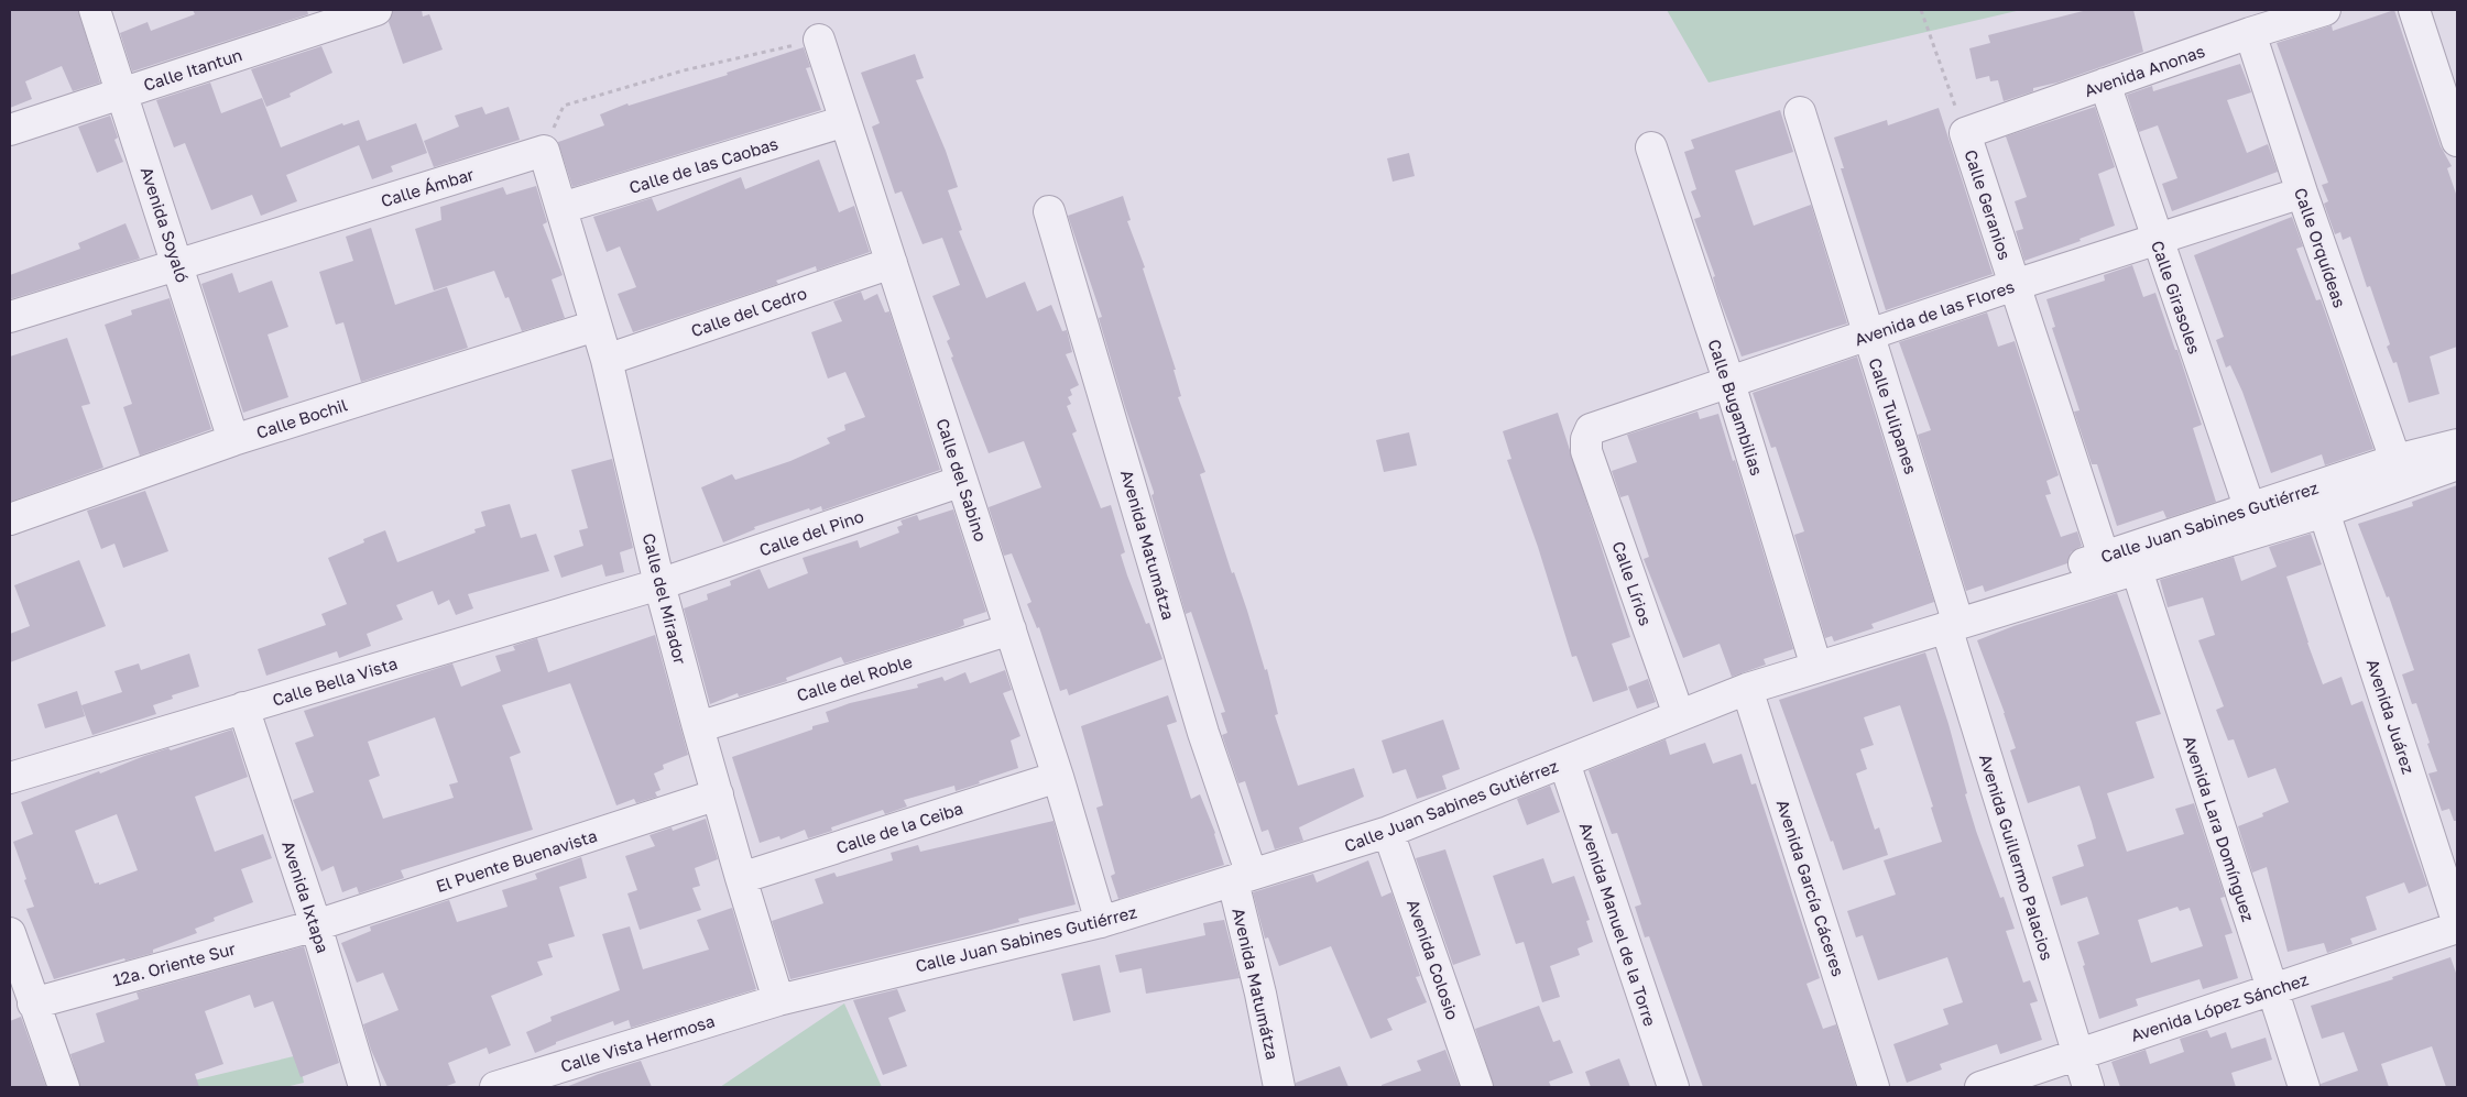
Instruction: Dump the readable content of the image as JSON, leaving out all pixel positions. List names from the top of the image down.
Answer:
{
  "streets": {
    "street": [
      "Calle Itantun",
      "Avenida Anonas",
      "Calle de las Caobas",
      "Calle Ámbar",
      "Calle Geranios",
      "Avenida Soyaló",
      "Calle Orquídeas",
      "Calle Girasoles",
      "Calle del Cedro",
      "Avenida de las Flores",
      "Calle Bugambilias",
      "Calle Tulipanes",
      "Calle Bochil",
      "Calle del Sabino",
      "Calle Juan Sabines Gutiérrez",
      "Calle del Pino",
      "Avenida Matumátza",
      "Calle Lírios",
      "Calle del Mirador",
      "Calle del Roble",
      "Calle Bella Vista",
      "Avenida Juárez",
      "Calle de la Ceiba",
      "Avenida Lara Domínguez",
      "Avenida Guillermo Palacios",
      "El Puente Buenavista",
      "Avenida García Cáceres",
      "Avenida Ixtapa",
      "Avenida Manuel de la Torre",
      "Avenida Colosio",
      "12a. Oriente Sur",
      "Avenida López Sánchez",
      "Calle Vista Hermosa"
    ]
  },
  "crossings": [
    ["Calle Itantun", "Avenida Soyaló"],
    ["Avenida Anonas", "Calle Geranios"],
    ["Avenida Anonas", "Calle Orquídeas"],
    ["Avenida Anonas", "Calle Girasoles"],
    ["Calle de las Caobas", "Calle del Sabino"],
    ["Calle de las Caobas", "Calle del Mirador"],
    ["Calle Ámbar", "Avenida Soyaló"],
    ["Calle Ámbar", "Calle del Mirador"],
    ["Calle Geranios", "Avenida de las Flores"],
    ["Calle Geranios", "Calle Juan Sabines Gutiérrez"],
    ["Avenida Soyaló", "Calle Bochil"],
    ["Calle Orquídeas", "Avenida de las Flores"],
    ["Calle Orquídeas", "Calle Juan Sabines Gutiérrez"],
    ["Calle Girasoles", "Avenida de las Flores"],
    ["Calle Girasoles", "Calle Juan Sabines Gutiérrez"],
    ["Calle del Cedro", "Calle del Sabino"],
    ["Calle del Cedro", "Calle del Mirador"],
    ["Avenida de las Flores", "Calle Bugambilias"],
    ["Avenida de las Flores", "Calle Tulipanes"],
    ["Avenida de las Flores", "Calle Lírios"],
    ["Calle Bugambilias", "Calle Juan Sabines Gutiérrez"],
    ["Calle Tulipanes", "Calle Juan Sabines Gutiérrez"],
    ["Calle Tulipanes", "Avenida Guillermo Palacios"],
    ["Calle Bochil", "Calle del Mirador"],
    ["Calle del Sabino", "Calle Juan Sabines Gutiérrez"],
    ["Calle del Sabino", "Calle del Pino"],
    ["Calle del Sabino", "Calle del Roble"],
    ["Calle del Sabino", "Calle de la Ceiba"],
    ["Calle Juan Sabines Gutiérrez", "Avenida Matumátza"],
    ["Calle Juan Sabines Gutiérrez", "Calle Lírios"],
    ["Calle Juan Sabines Gutiérrez", "Calle del Mirador"],
    ["Calle Juan Sabines Gutiérrez", "Avenida Juárez"],
    ["Calle Juan Sabines Gutiérrez", "Avenida Lara Domínguez"],
    ["Calle Juan Sabines Gutiérrez", "Avenida Guillermo Palacios"],
    ["Calle Juan Sabines Gutiérrez", "Avenida García Cáceres"],
    ["Calle Juan Sabines Gutiérrez", "Avenida Manuel de la Torre"],
    ["Calle Juan Sabines Gutiérrez", "Avenida Colosio"],
    ["Calle Juan Sabines Gutiérrez", "Calle Vista Hermosa"],
    ["Calle del Pino", "Calle del Mirador"],
    ["Calle del Pino", "Calle Bella Vista"],
    ["Calle del Mirador", "Calle del Roble"],
    ["Calle del Mirador", "Calle Bella Vista"],
    ["Calle del Mirador", "Calle de la Ceiba"],
    ["Calle del Mirador", "El Puente Buenavista"],
    ["Calle del Mirador", "Calle Vista Hermosa"],
    ["Calle Bella Vista", "Avenida Ixtapa"],
    ["Avenida Lara Domínguez", "Avenida López Sánchez"],
    ["Avenida Guillermo Palacios", "Avenida López Sánchez"],
    ["El Puente Buenavista", "Avenida Ixtapa"],
    ["El Puente Buenavista", "12a. Oriente Sur"],
    ["Avenida Ixtapa", "12a. Oriente Sur"]
  ]
}
